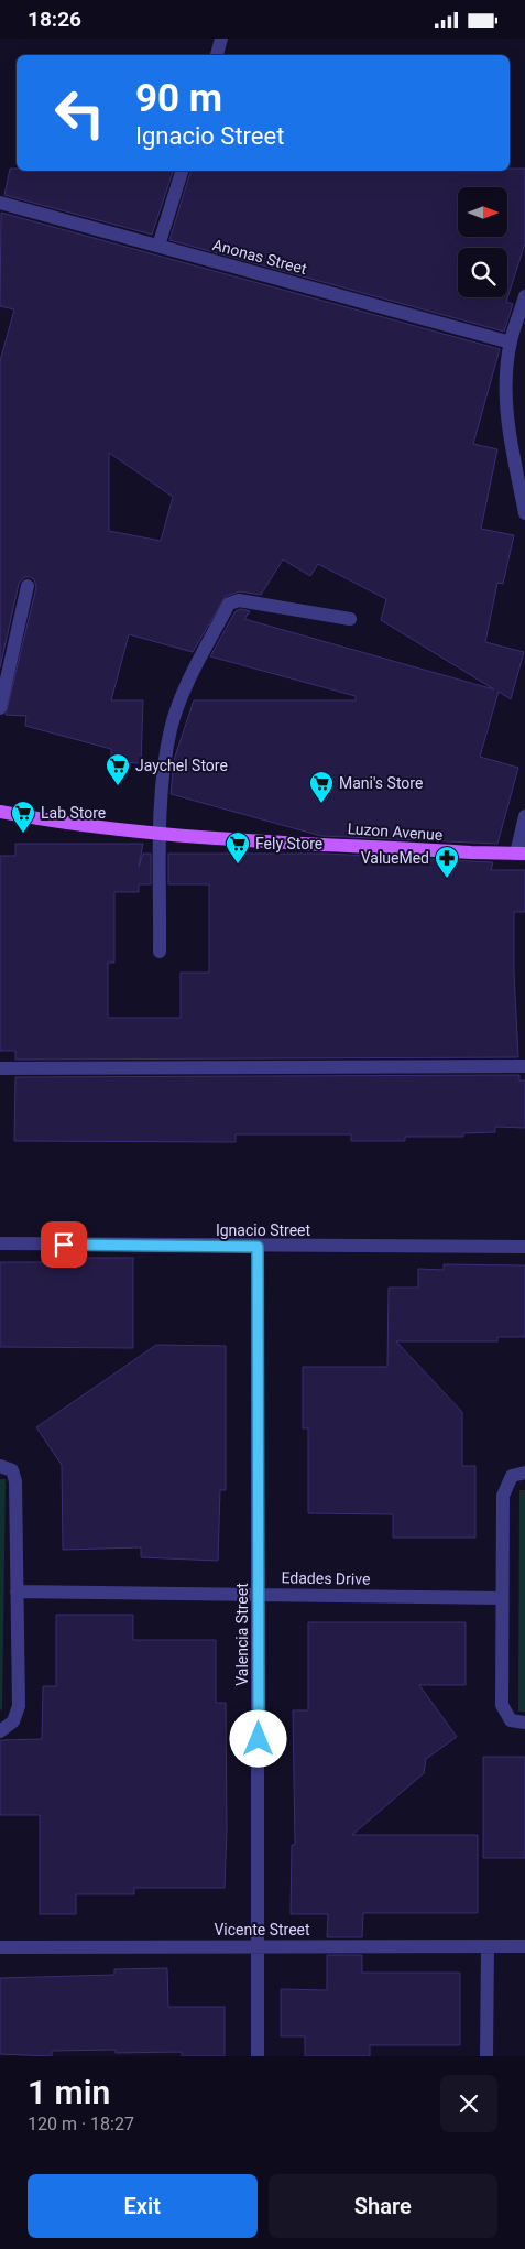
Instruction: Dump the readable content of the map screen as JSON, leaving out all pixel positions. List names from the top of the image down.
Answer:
{
  "streets": {
    "main road": ["Luzon Avenue"],
    "street": [
      "Anonas Street",
      "Ignacio Street",
      "Edades Drive",
      "Valencia Street",
      "Vicente Street"
    ]
  },
  "crossings": [
    ["Ignacio Street", "Valencia Street"],
    ["Edades Drive", "Valencia Street"],
    ["Valencia Street", "Vicente Street"]
  ],
  "places": {
    "supermarket": [
      "Jaychel Store",
      "Mani's Store",
      "Lab Store",
      "Fely Store"
    ],
    "pharmacy": ["ValueMed"]
  },
  "north": "right",
  "page": {
    "status": "18:26",
    "turn": ["90 m", "Ignacio Street"],
    "heading": ["1 min", "120 m · 18:27"],
    "buttons": ["Exit", "Share"]
  }
}
